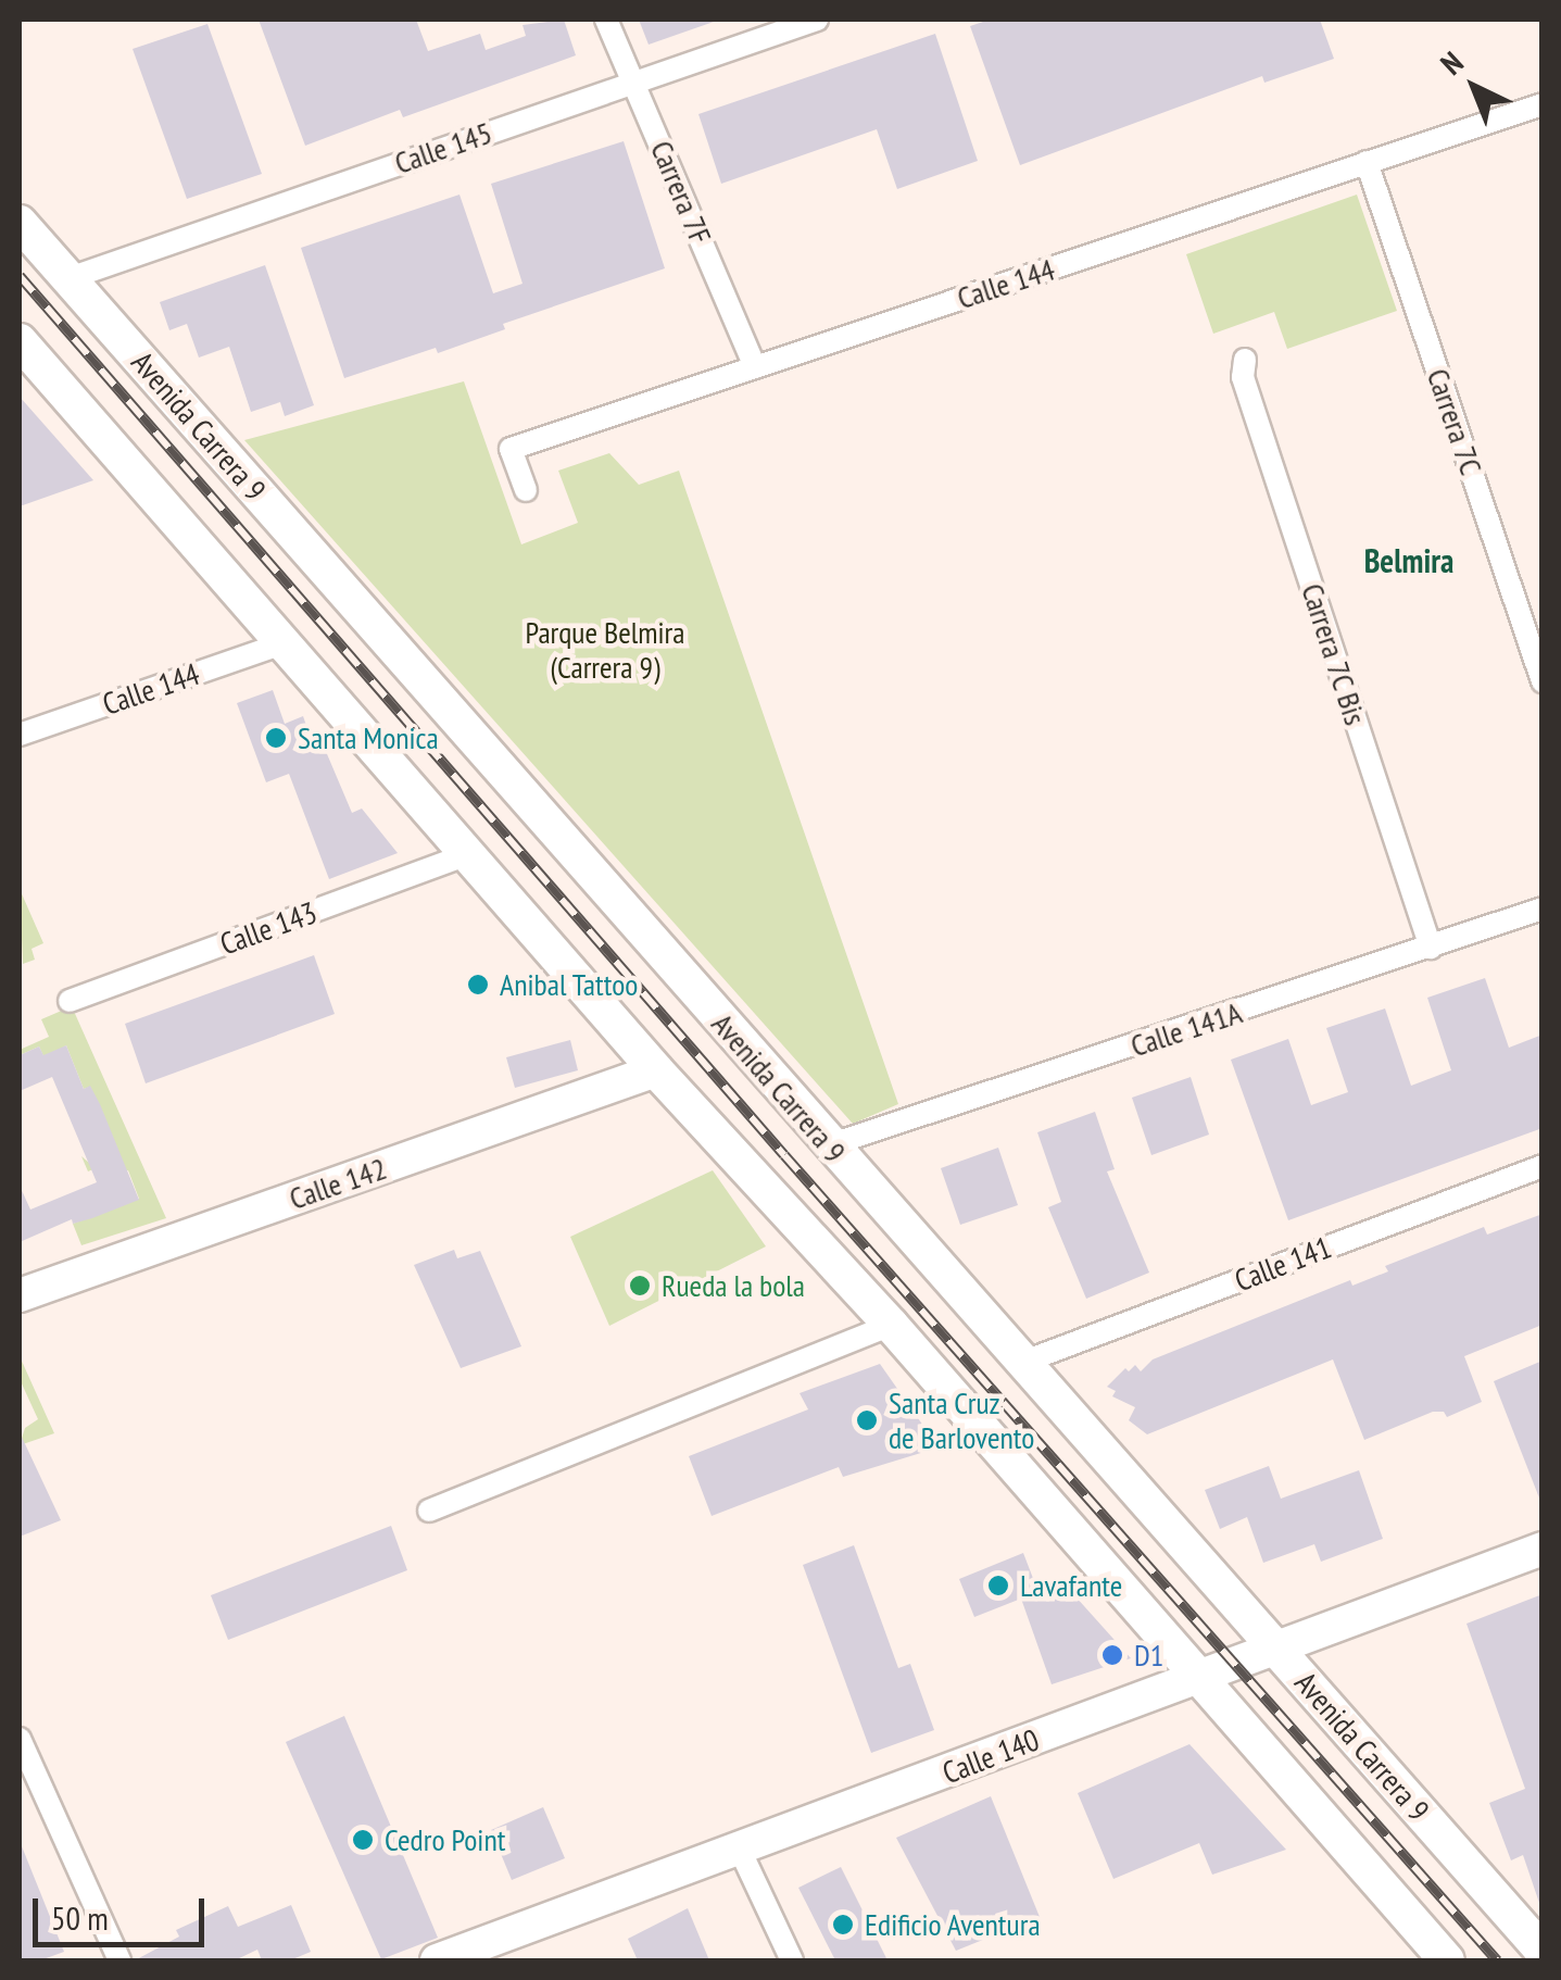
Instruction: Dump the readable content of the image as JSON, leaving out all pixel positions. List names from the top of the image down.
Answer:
{
  "streets": {
    "main road": ["Avenida Carrera 9"],
    "street": [
      "Calle 145",
      "Carrera 7F",
      "Calle 144",
      "Carrera 7C",
      "Carrera 7C Bis",
      "Calle 143",
      "Calle 141A",
      "Calle 142",
      "Calle 141",
      "Calle 140"
    ]
  },
  "crossings": [
    ["Calle 145", "Carrera 7F"],
    ["Calle 145", "Avenida Carrera 9"],
    ["Carrera 7F", "Calle 144"],
    ["Calle 144", "Carrera 7C"],
    ["Avenida Carrera 9", "Calle 141A"],
    ["Avenida Carrera 9", "Calle 141"],
    ["Avenida Carrera 9", "Calle 140"],
    ["Carrera 7C Bis", "Calle 141A"]
  ],
  "districts": ["Belmira"],
  "parks": ["Parque Belmira (Carrera 9)"],
  "places": [
    "Santa Monica",
    "Anibal Tattoo",
    "Rueda la bola",
    "Santa Cruz de Barlovento",
    "Lavafante",
    "D1",
    "Cedro Point",
    "Edificio Aventura"
  ],
  "scale_bar": "50 m",
  "north": "top left"
}
